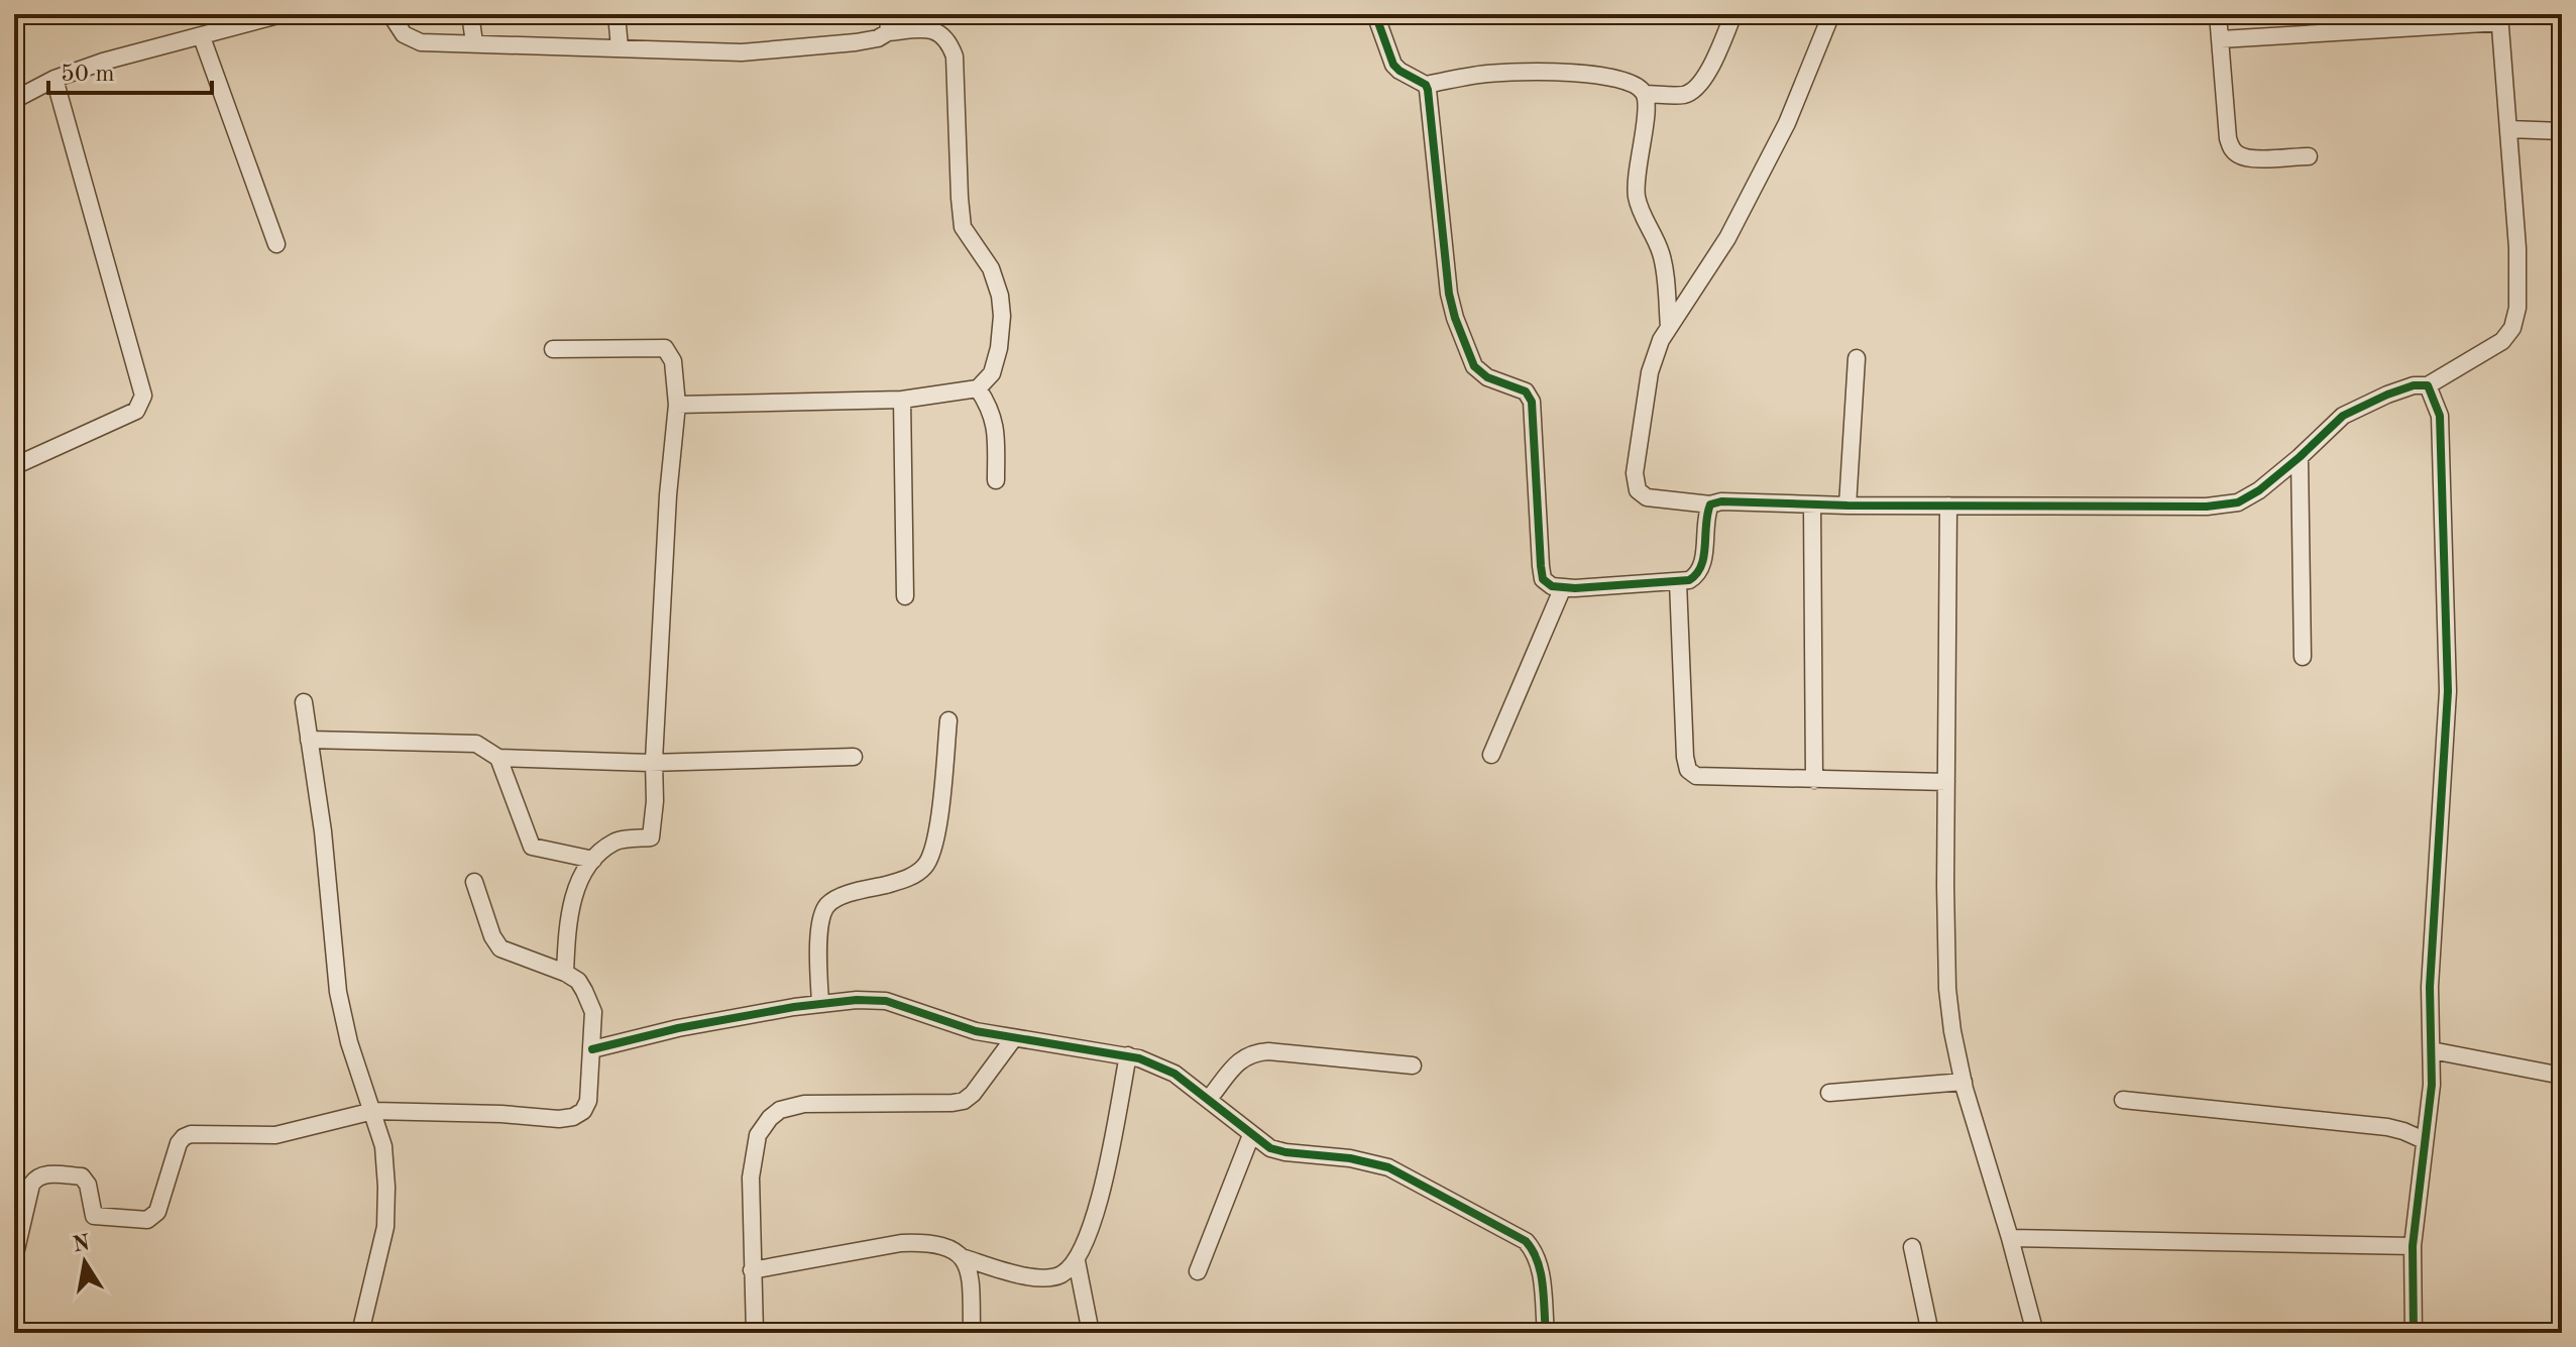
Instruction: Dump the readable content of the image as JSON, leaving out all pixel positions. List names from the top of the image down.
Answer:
{
  "scale_bar": "50 m",
  "north": "top"
}
